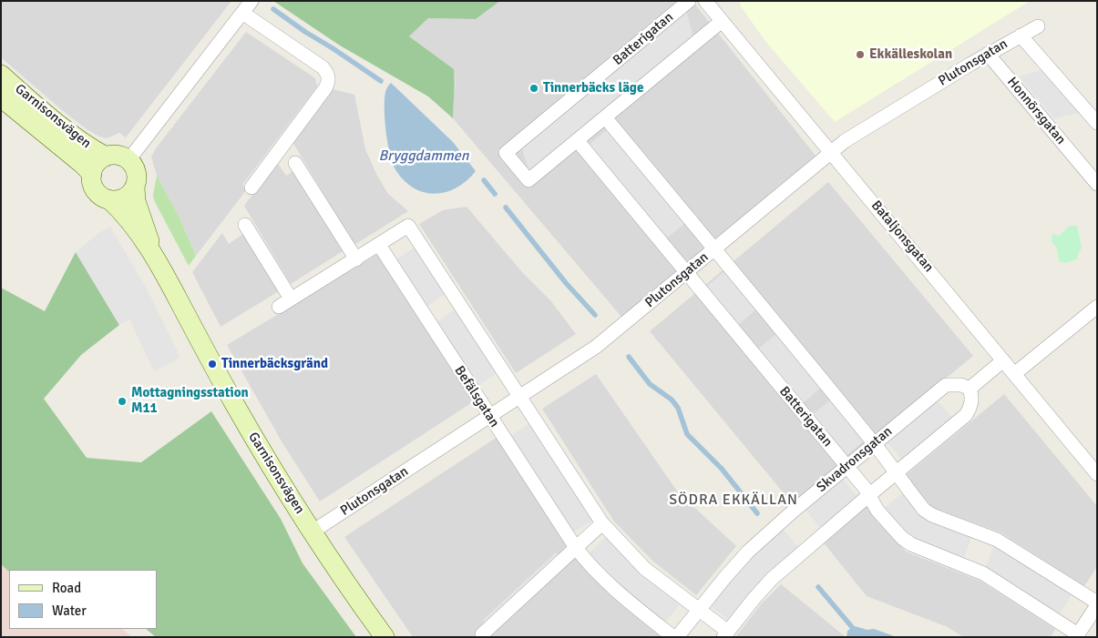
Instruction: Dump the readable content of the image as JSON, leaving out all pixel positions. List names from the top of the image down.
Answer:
{
  "streets": {
    "street": [
      "Batterigatan",
      "Plutonsgatan",
      "Honnörsgatan",
      "Garnisonsvägen",
      "Bataljonsgatan",
      "Befälsgatan",
      "Skvadronsgatan"
    ]
  },
  "crossings": [
    ["Batterigatan", "Plutonsgatan"],
    ["Batterigatan", "Bataljonsgatan"],
    ["Batterigatan", "Skvadronsgatan"],
    ["Plutonsgatan", "Honnörsgatan"],
    ["Plutonsgatan", "Garnisonsvägen"],
    ["Plutonsgatan", "Bataljonsgatan"],
    ["Plutonsgatan", "Befälsgatan"],
    ["Befälsgatan", "Skvadronsgatan"]
  ],
  "districts": ["SÖDRA EKKÄLLAN"],
  "water": ["Bryggdammen"],
  "places": [
    "Ekkälleskolan",
    "Tinnerbäcks läge",
    "Tinnerbäcksgränd",
    "Mottagningsstation M11"
  ],
  "legend": ["Road", "Water"]
}
